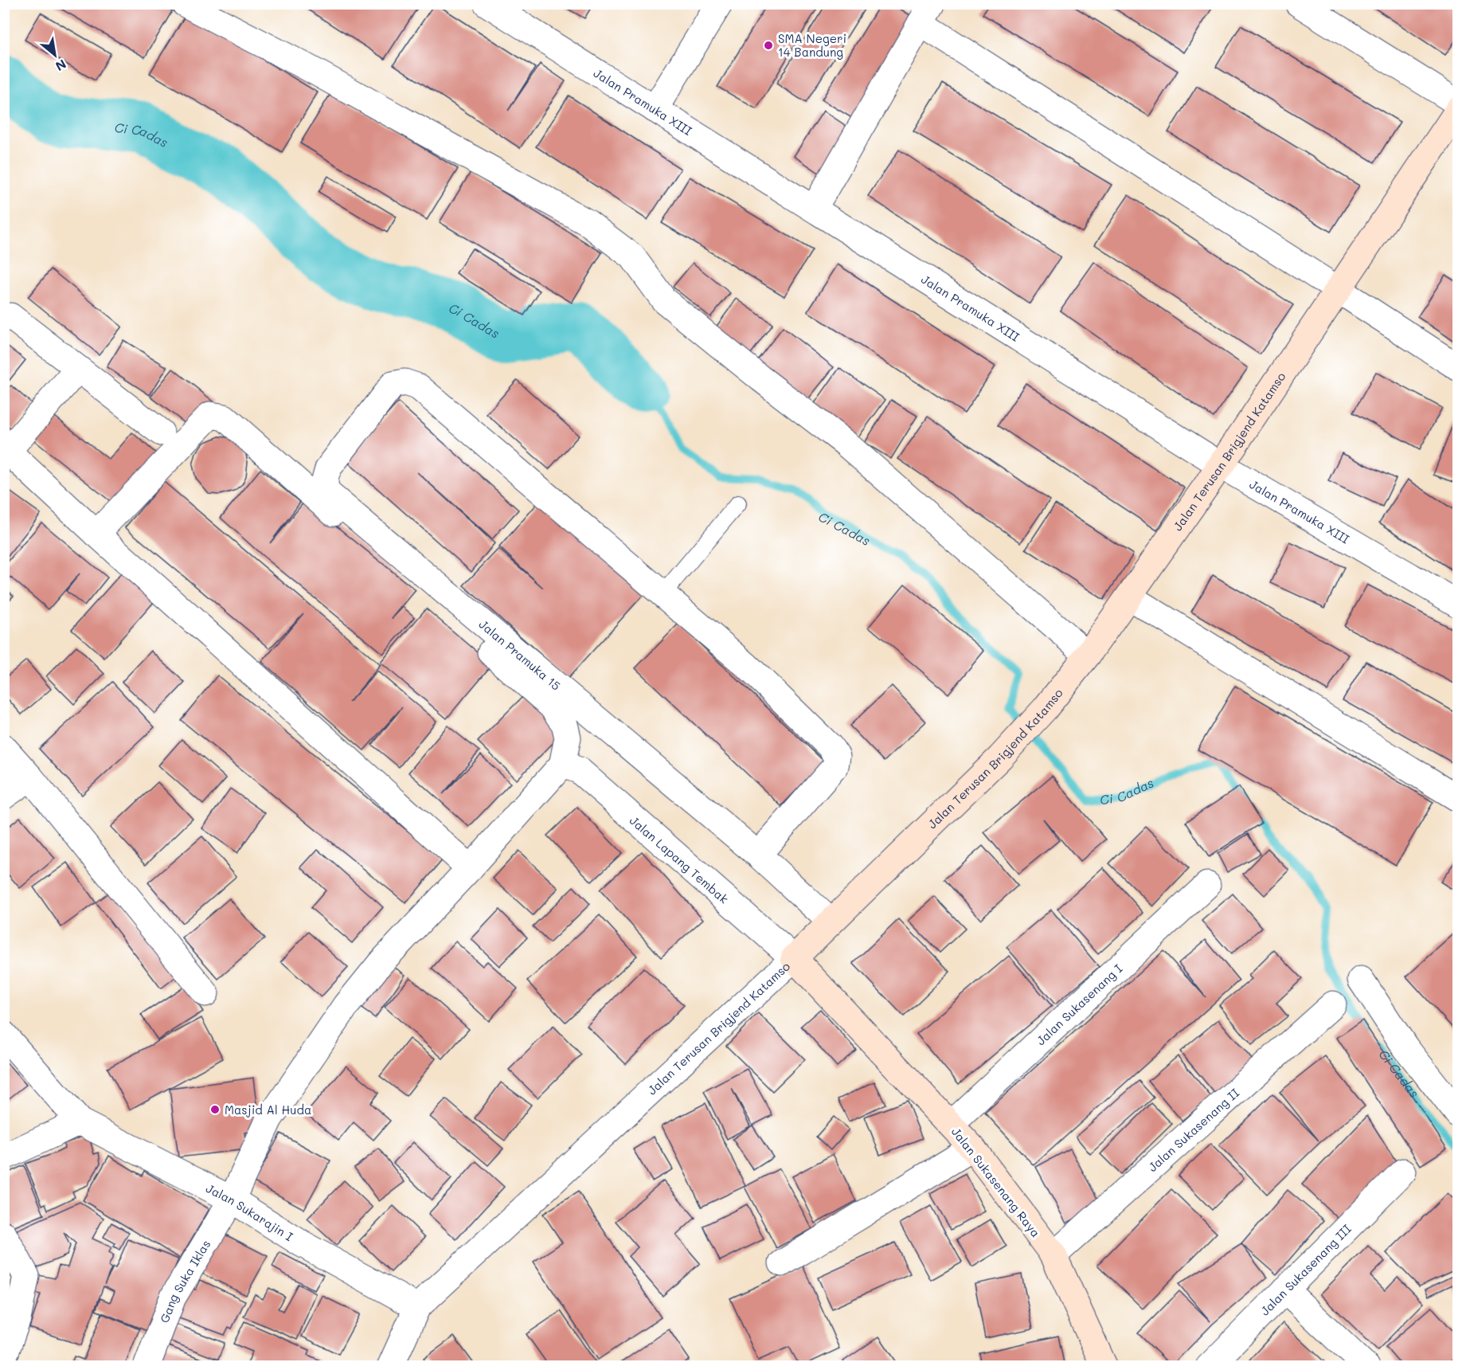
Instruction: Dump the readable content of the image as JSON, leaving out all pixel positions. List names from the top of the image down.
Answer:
{
  "streets": {
    "street": [
      "Jalan Pramuka XIII",
      "Jalan Terusan Brigjend Katamso",
      "Jalan Pramuka 15",
      "Jalan Lapang Tembak",
      "Jalan Sukasenang I",
      "Jalan Sukasenang II",
      "Jalan Sukasenang Raya",
      "Jalan Sukarajin I",
      "Jalan Sukasenang III",
      "Gang Suka Iklas"
    ]
  },
  "crossings": [
    ["Jalan Pramuka XIII", "Jalan Terusan Brigjend Katamso"],
    ["Jalan Terusan Brigjend Katamso", "Jalan Pramuka 15"],
    ["Jalan Terusan Brigjend Katamso", "Jalan Lapang Tembak"],
    ["Jalan Terusan Brigjend Katamso", "Jalan Sukasenang Raya"],
    ["Jalan Terusan Brigjend Katamso", "Jalan Sukarajin I"],
    ["Jalan Lapang Tembak", "Jalan Sukasenang Raya"],
    ["Jalan Lapang Tembak", "Gang Suka Iklas"],
    ["Jalan Sukasenang I", "Jalan Sukasenang Raya"],
    ["Jalan Sukasenang II", "Jalan Sukasenang Raya"],
    ["Jalan Sukarajin I", "Gang Suka Iklas"]
  ],
  "water": ["Ci Cadas"],
  "places": ["SMA Negeri 14 Bandung", "Masjid Al Huda"],
  "north": "bottom right"
}
